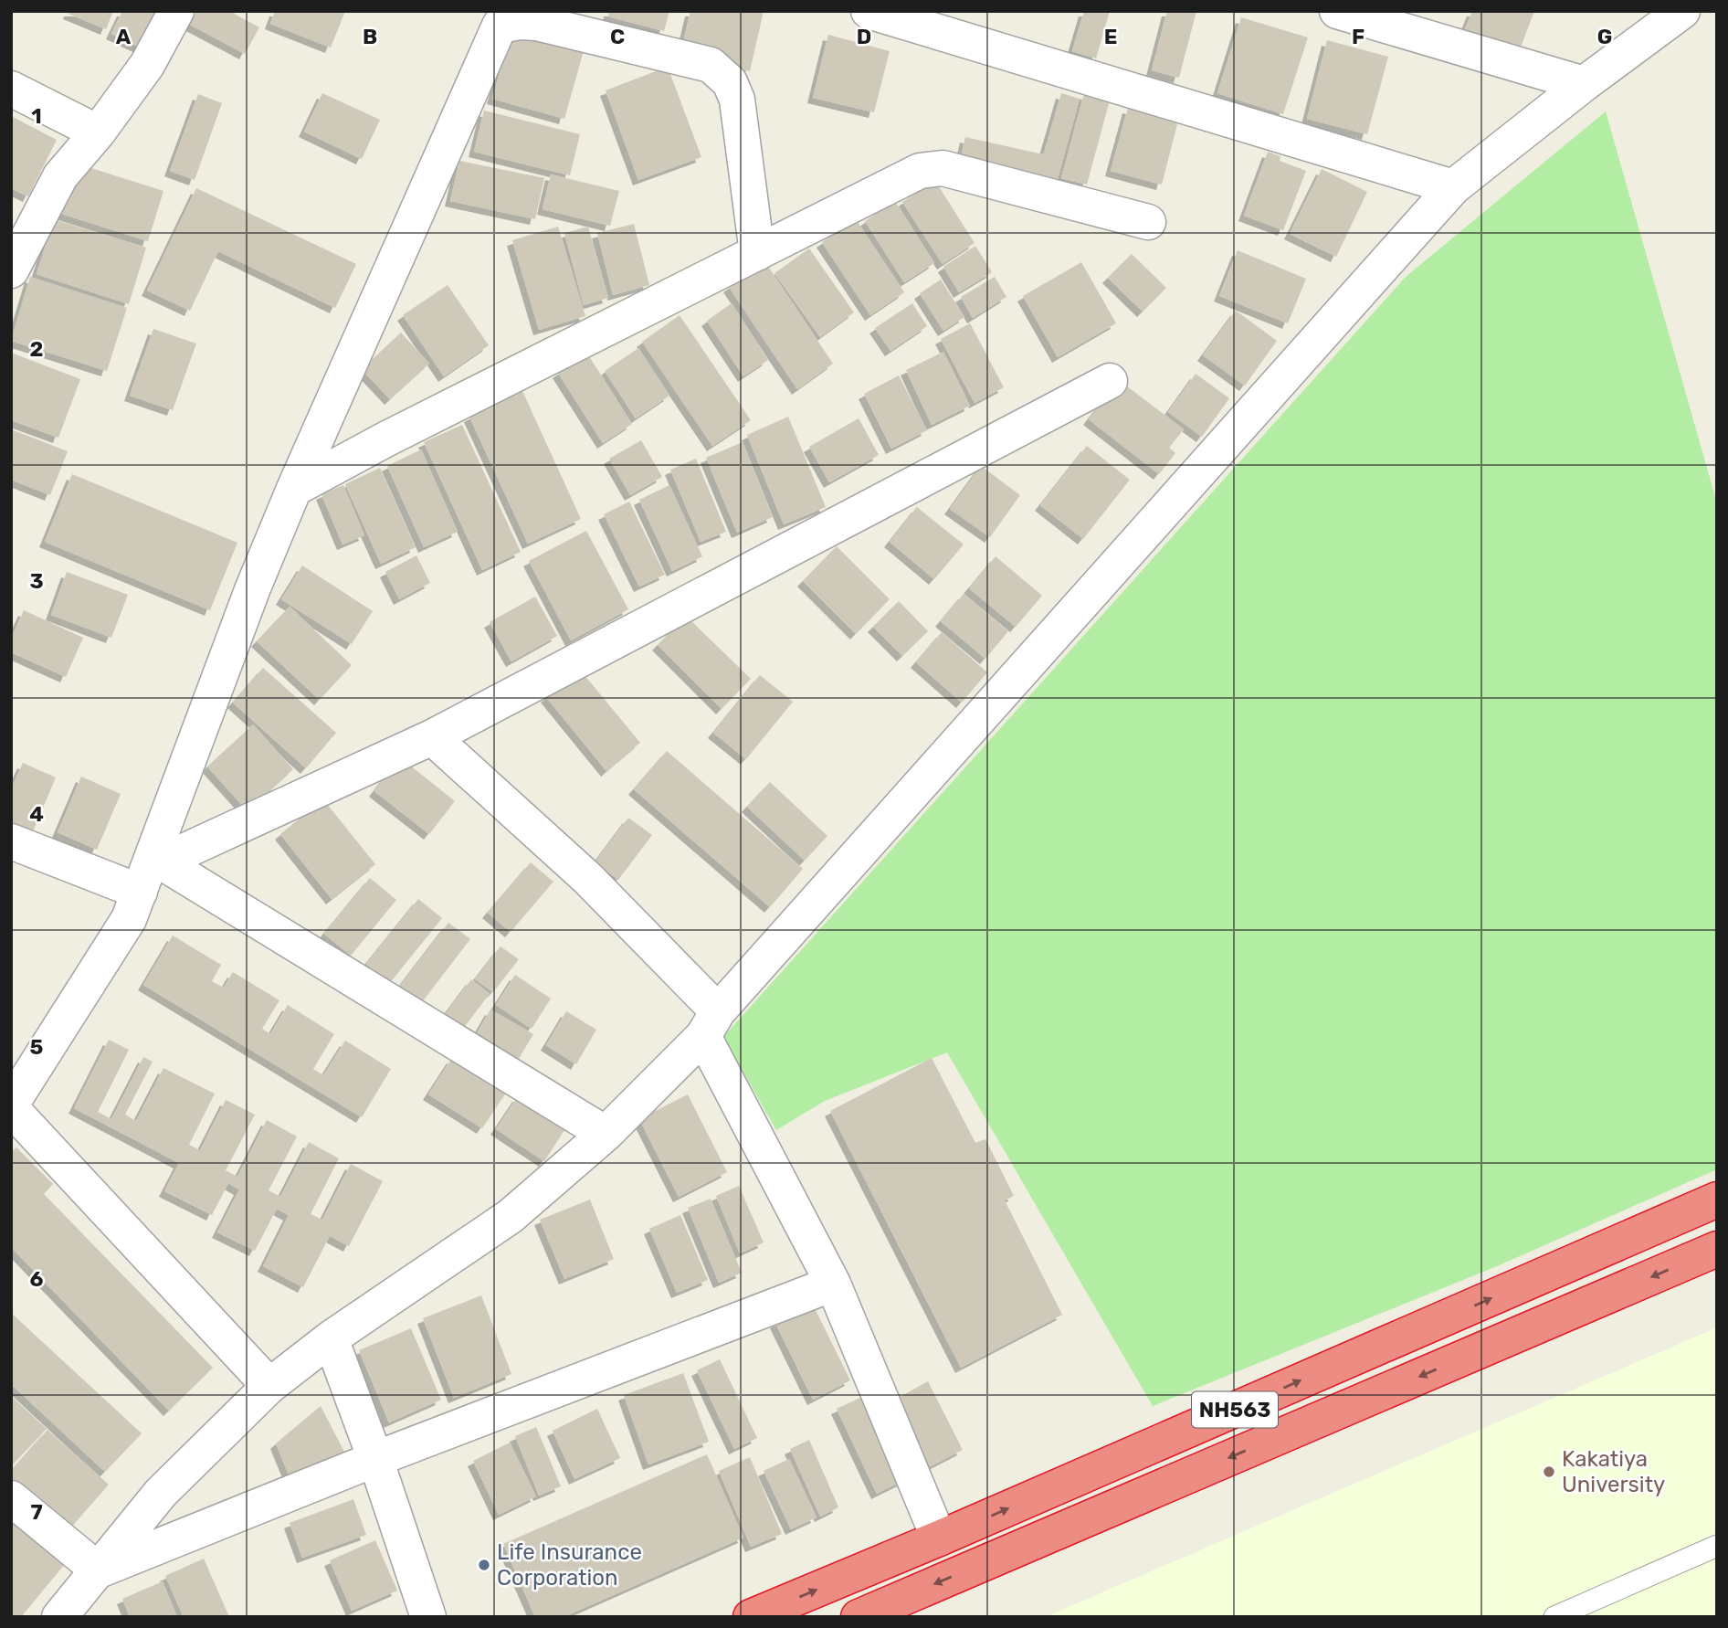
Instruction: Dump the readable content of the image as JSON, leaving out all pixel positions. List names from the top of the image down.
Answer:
{
  "streets": {
    "highway": ["NH563"]
  },
  "places": ["Kakatiya University", "Life Insurance Corporation"],
  "grid": {
    "columns": [
      "A",
      "B",
      "C",
      "D",
      "E",
      "F",
      "G"
    ],
    "rows": [
      "1",
      "2",
      "3",
      "4",
      "5",
      "6",
      "7"
    ]
  }
}
